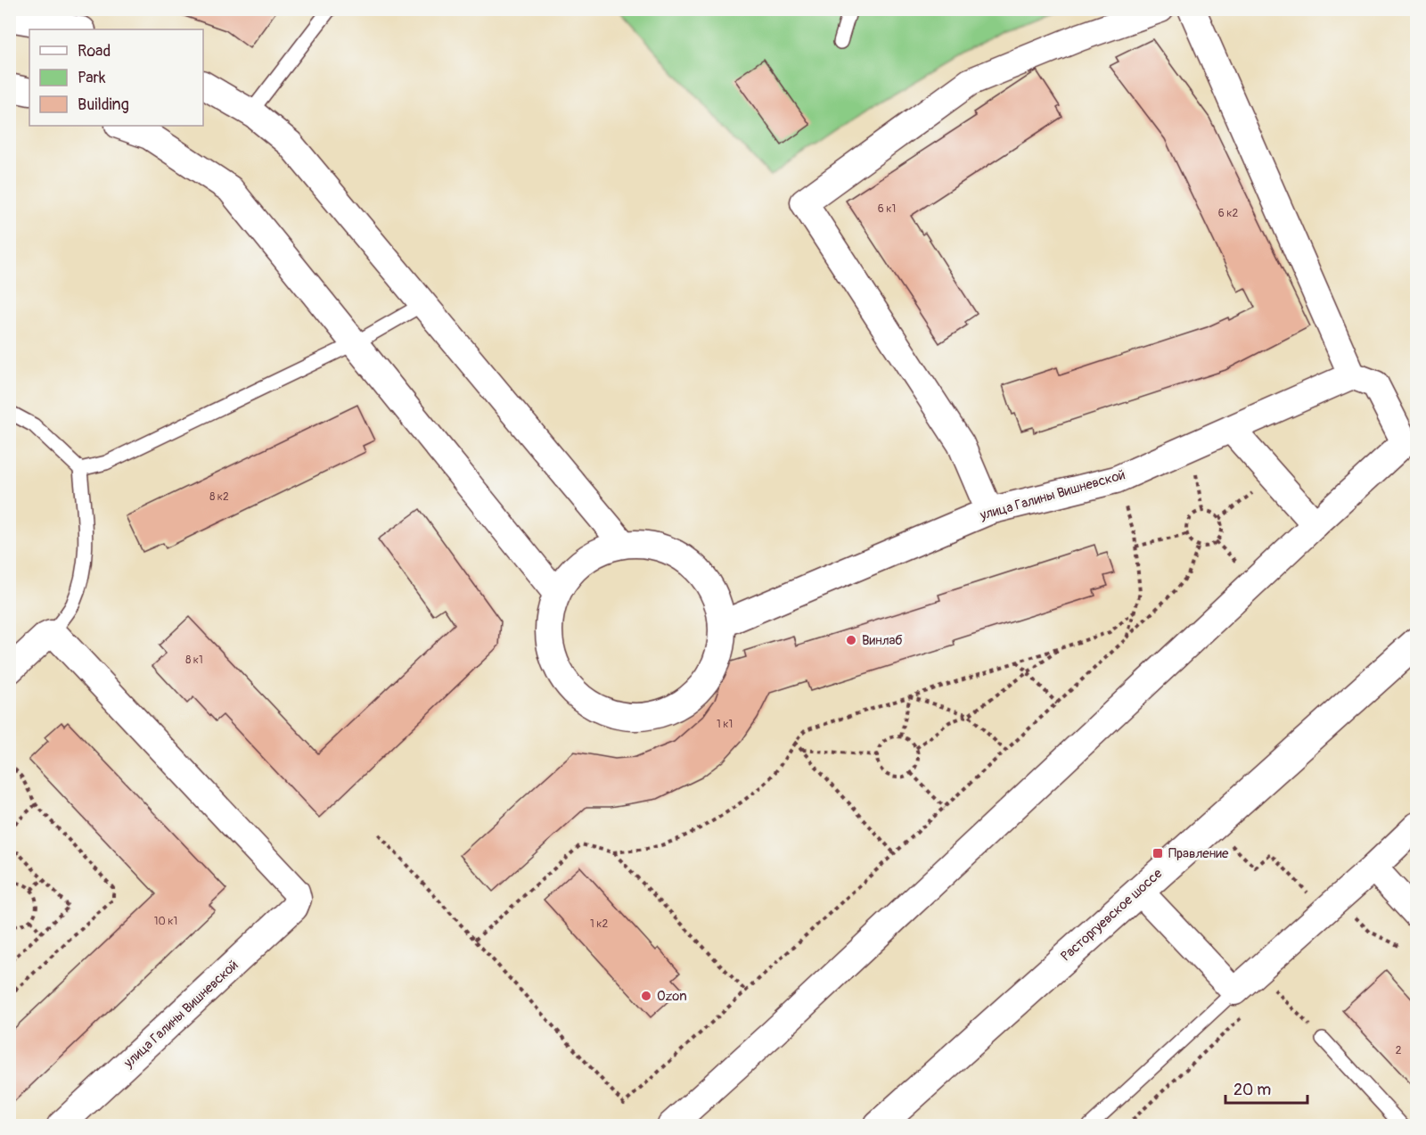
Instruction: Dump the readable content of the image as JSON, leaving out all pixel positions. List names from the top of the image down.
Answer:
{
  "streets": {
    "main road": ["Расторгуевское шоссе"],
    "street": ["улица Галины Вишневской"]
  },
  "places": {
    "other": ["Винлаб", "Ozon"],
    "transit": ["Правление"]
  },
  "house_numbers": [
    "6 к1",
    "6 к2",
    "8 к2",
    "8 к1",
    "1 к1",
    "10 к1",
    "1 к2",
    "2"
  ],
  "legend": ["Road", "Park", "Building"],
  "scale_bar": "20 m"
}
